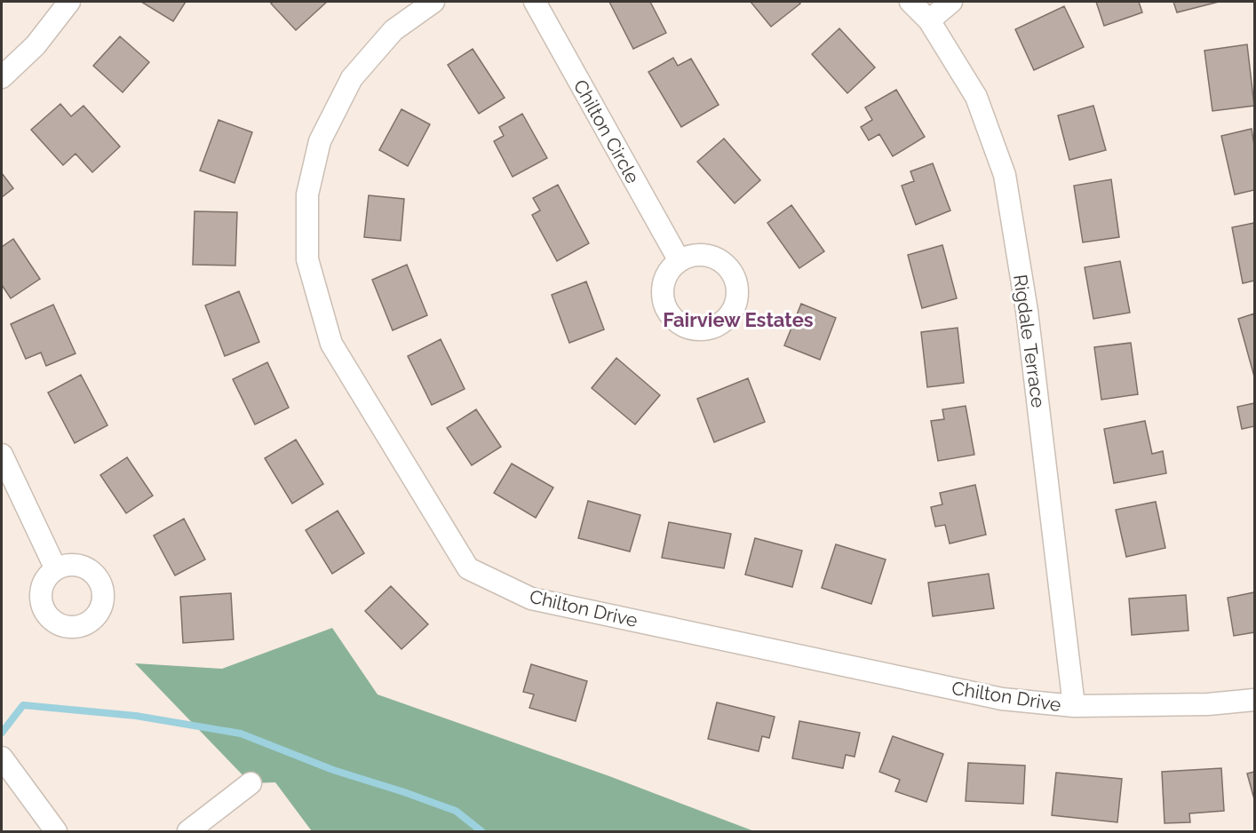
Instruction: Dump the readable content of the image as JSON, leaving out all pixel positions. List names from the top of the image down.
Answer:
{
  "streets": {
    "street": ["Chilton Circle", "Rigdale Terrace", "Chilton Drive"]
  },
  "crossings": [
    ["Rigdale Terrace", "Chilton Drive"]
  ],
  "districts": ["Fairview Estates"]
}
